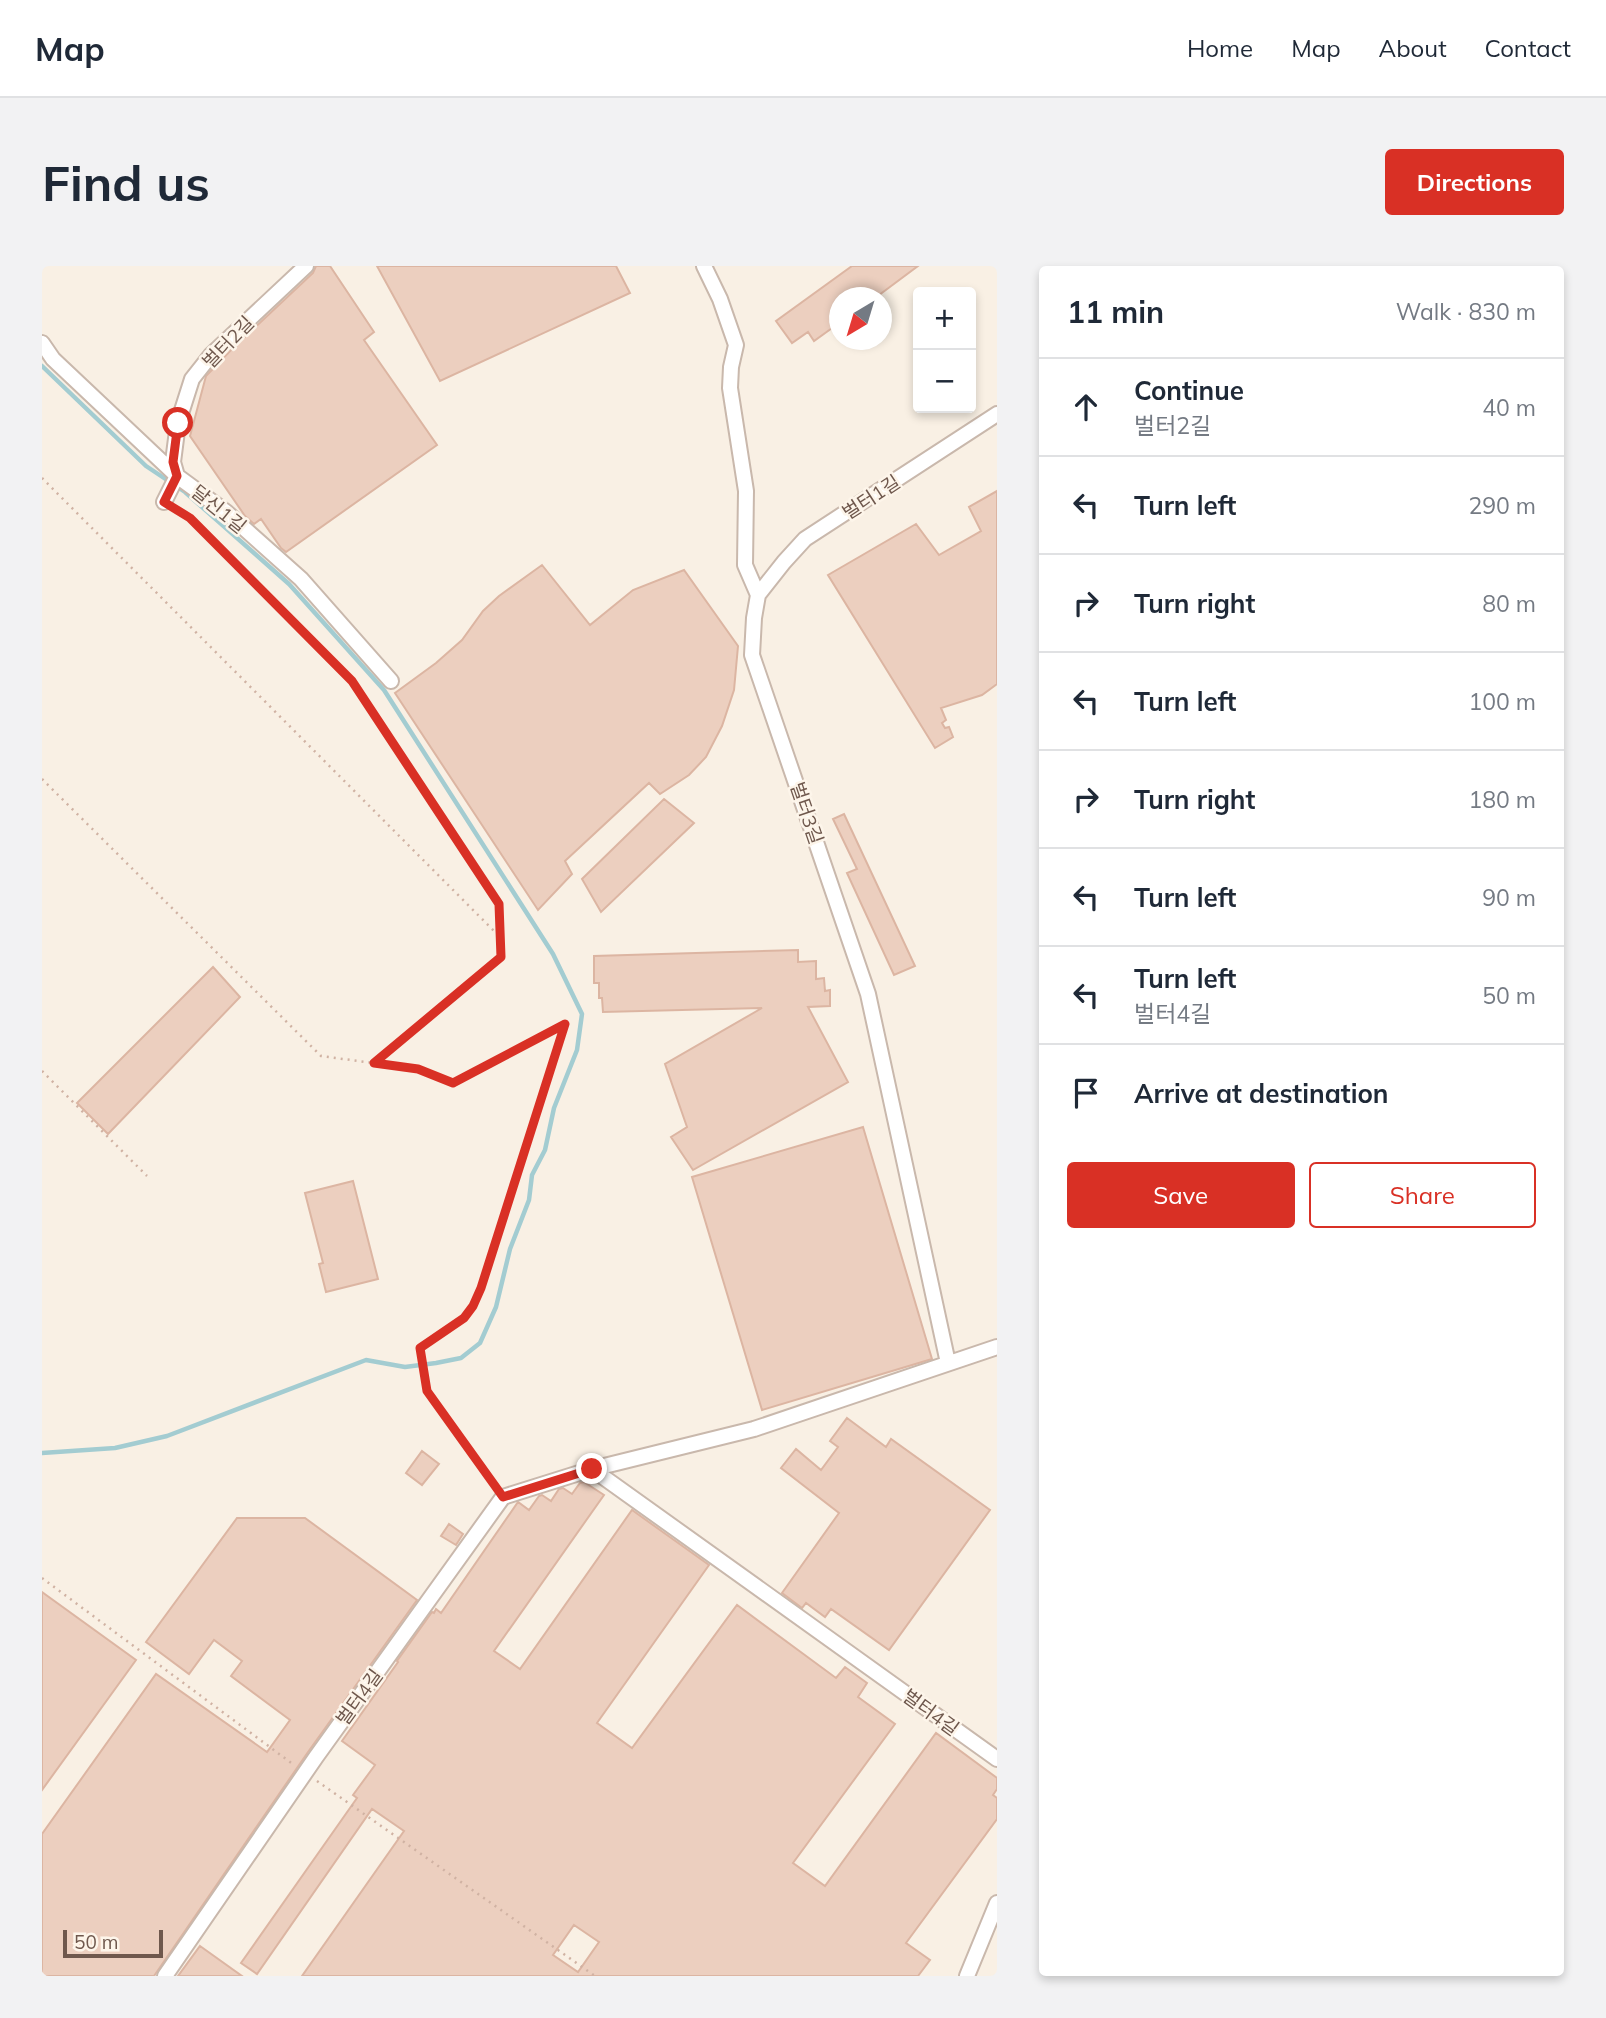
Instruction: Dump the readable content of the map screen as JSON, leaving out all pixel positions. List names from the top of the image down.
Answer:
{
  "streets": {
    "street": [
      "벌터2길",
      "벌터1길",
      "달신1길",
      "벌터3길",
      "벌터4길"
    ]
  },
  "crossings": [
    ["벌터2길", "달신1길"],
    ["벌터1길", "벌터3길"]
  ],
  "scale_bar": "50 m",
  "north": "bottom left",
  "page": {
    "header": "Map",
    "nav": [
      "Home",
      "Map",
      "About",
      "Contact"
    ],
    "buttons": [
      "Directions",
      ["Save", "Share"]
    ],
    "title": "Find us",
    "heading": ["11 min", "Walk · 830 m"],
    "map_buttons": ["+", "−"],
    "list": [
      ["Continue", "벌터2길", "40 m"],
      ["Turn left", "290 m"],
      ["Turn right", "80 m"],
      ["Turn left", "100 m"],
      ["Turn right", "180 m"],
      ["Turn left", "90 m"],
      ["Turn left", "벌터4길", "50 m"],
      "Arrive at destination"
    ],
    "scale": "50 m"
  }
}
